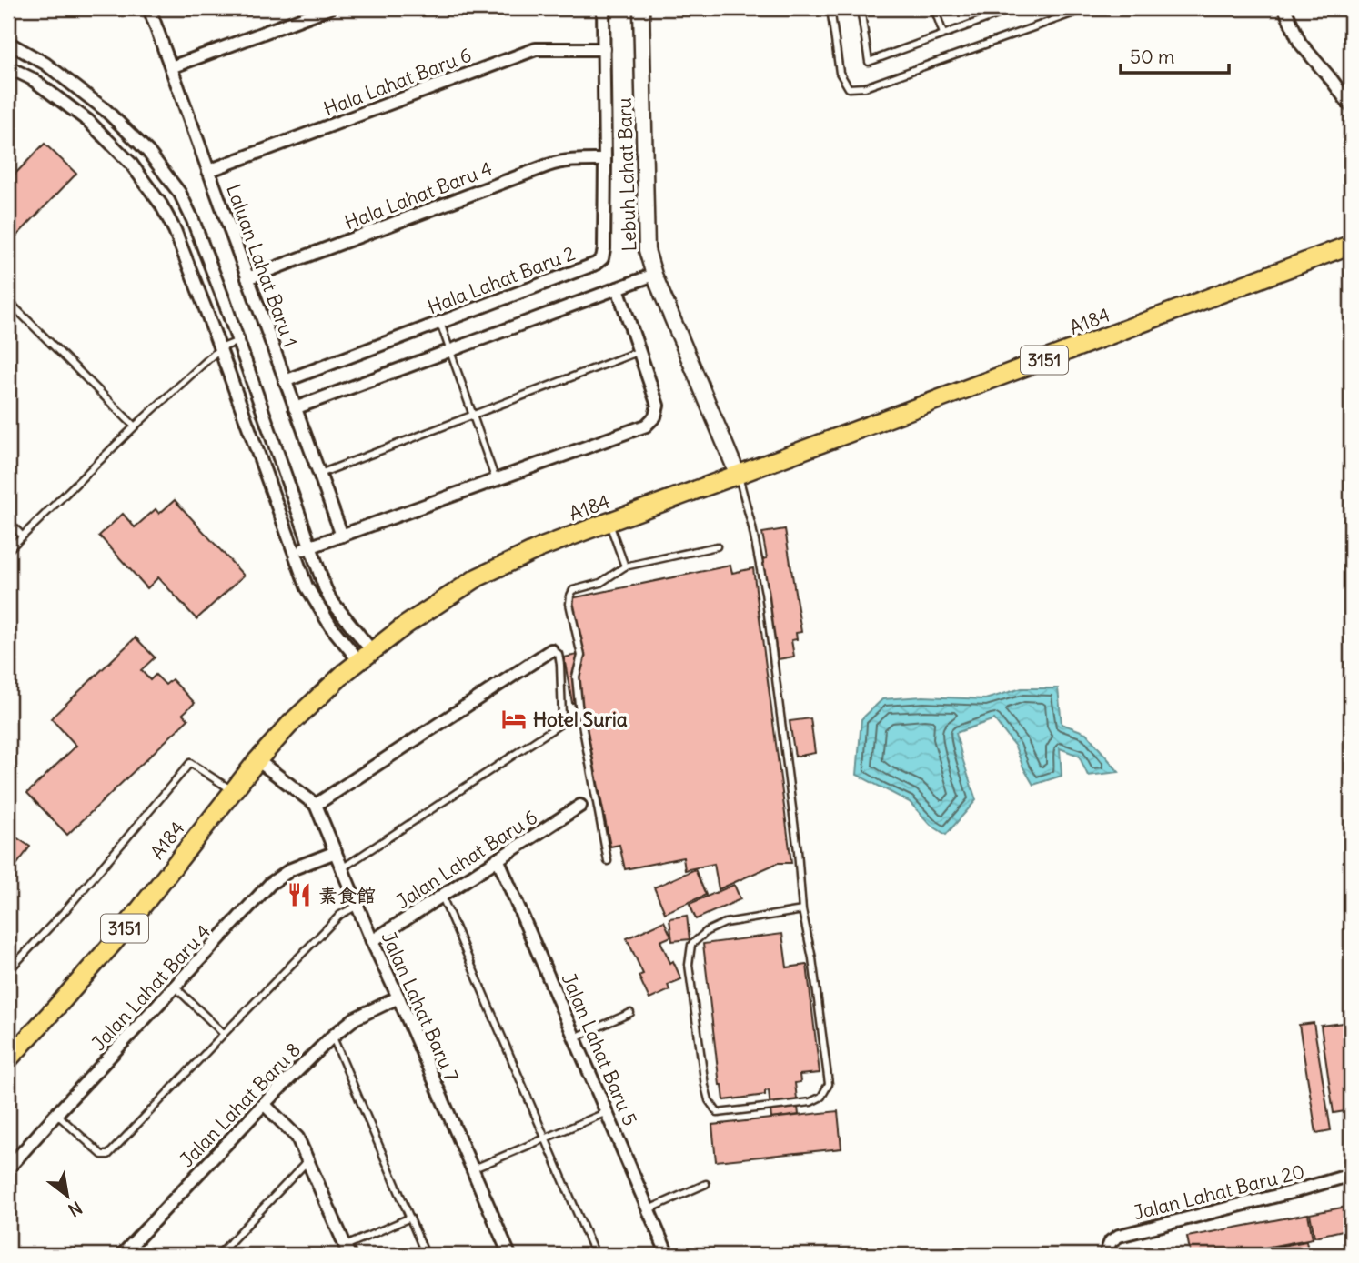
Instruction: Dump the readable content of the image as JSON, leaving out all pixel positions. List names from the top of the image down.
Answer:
{
  "streets": {
    "main road": ["A184", "3151"],
    "street": [
      "Hala Lahat Baru 6",
      "Lebuh Lahat Baru",
      "Hala Lahat Baru 4",
      "Laluan Lahat Baru 1",
      "Hala Lahat Baru 2",
      "Jalan Lahat Baru 6",
      "Jalan Lahat Baru 4",
      "Jalan Lahat Baru 7",
      "Jalan Lahat Baru 5",
      "Jalan Lahat Baru 8",
      "Jalan Lahat Baru 20"
    ]
  },
  "crossings": [
    ["Hala Lahat Baru 6", "Laluan Lahat Baru 1"],
    ["Hala Lahat Baru 6", "Hala Lahat Baru 2"],
    ["Lebuh Lahat Baru", "A184"],
    ["Hala Lahat Baru 4", "Laluan Lahat Baru 1"],
    ["Hala Lahat Baru 4", "Hala Lahat Baru 2"],
    ["Laluan Lahat Baru 1", "Hala Lahat Baru 2"],
    ["A184", "Jalan Lahat Baru 7"],
    ["Jalan Lahat Baru 6", "Jalan Lahat Baru 7"],
    ["Jalan Lahat Baru 6", "Jalan Lahat Baru 5"],
    ["Jalan Lahat Baru 4", "Jalan Lahat Baru 7"],
    ["Jalan Lahat Baru 7", "Jalan Lahat Baru 8"]
  ],
  "places": {
    "hotel": ["Hotel Suria"],
    "restaurant": ["素食館"]
  },
  "scale_bar": "50 m",
  "north": "bottom right"
}
